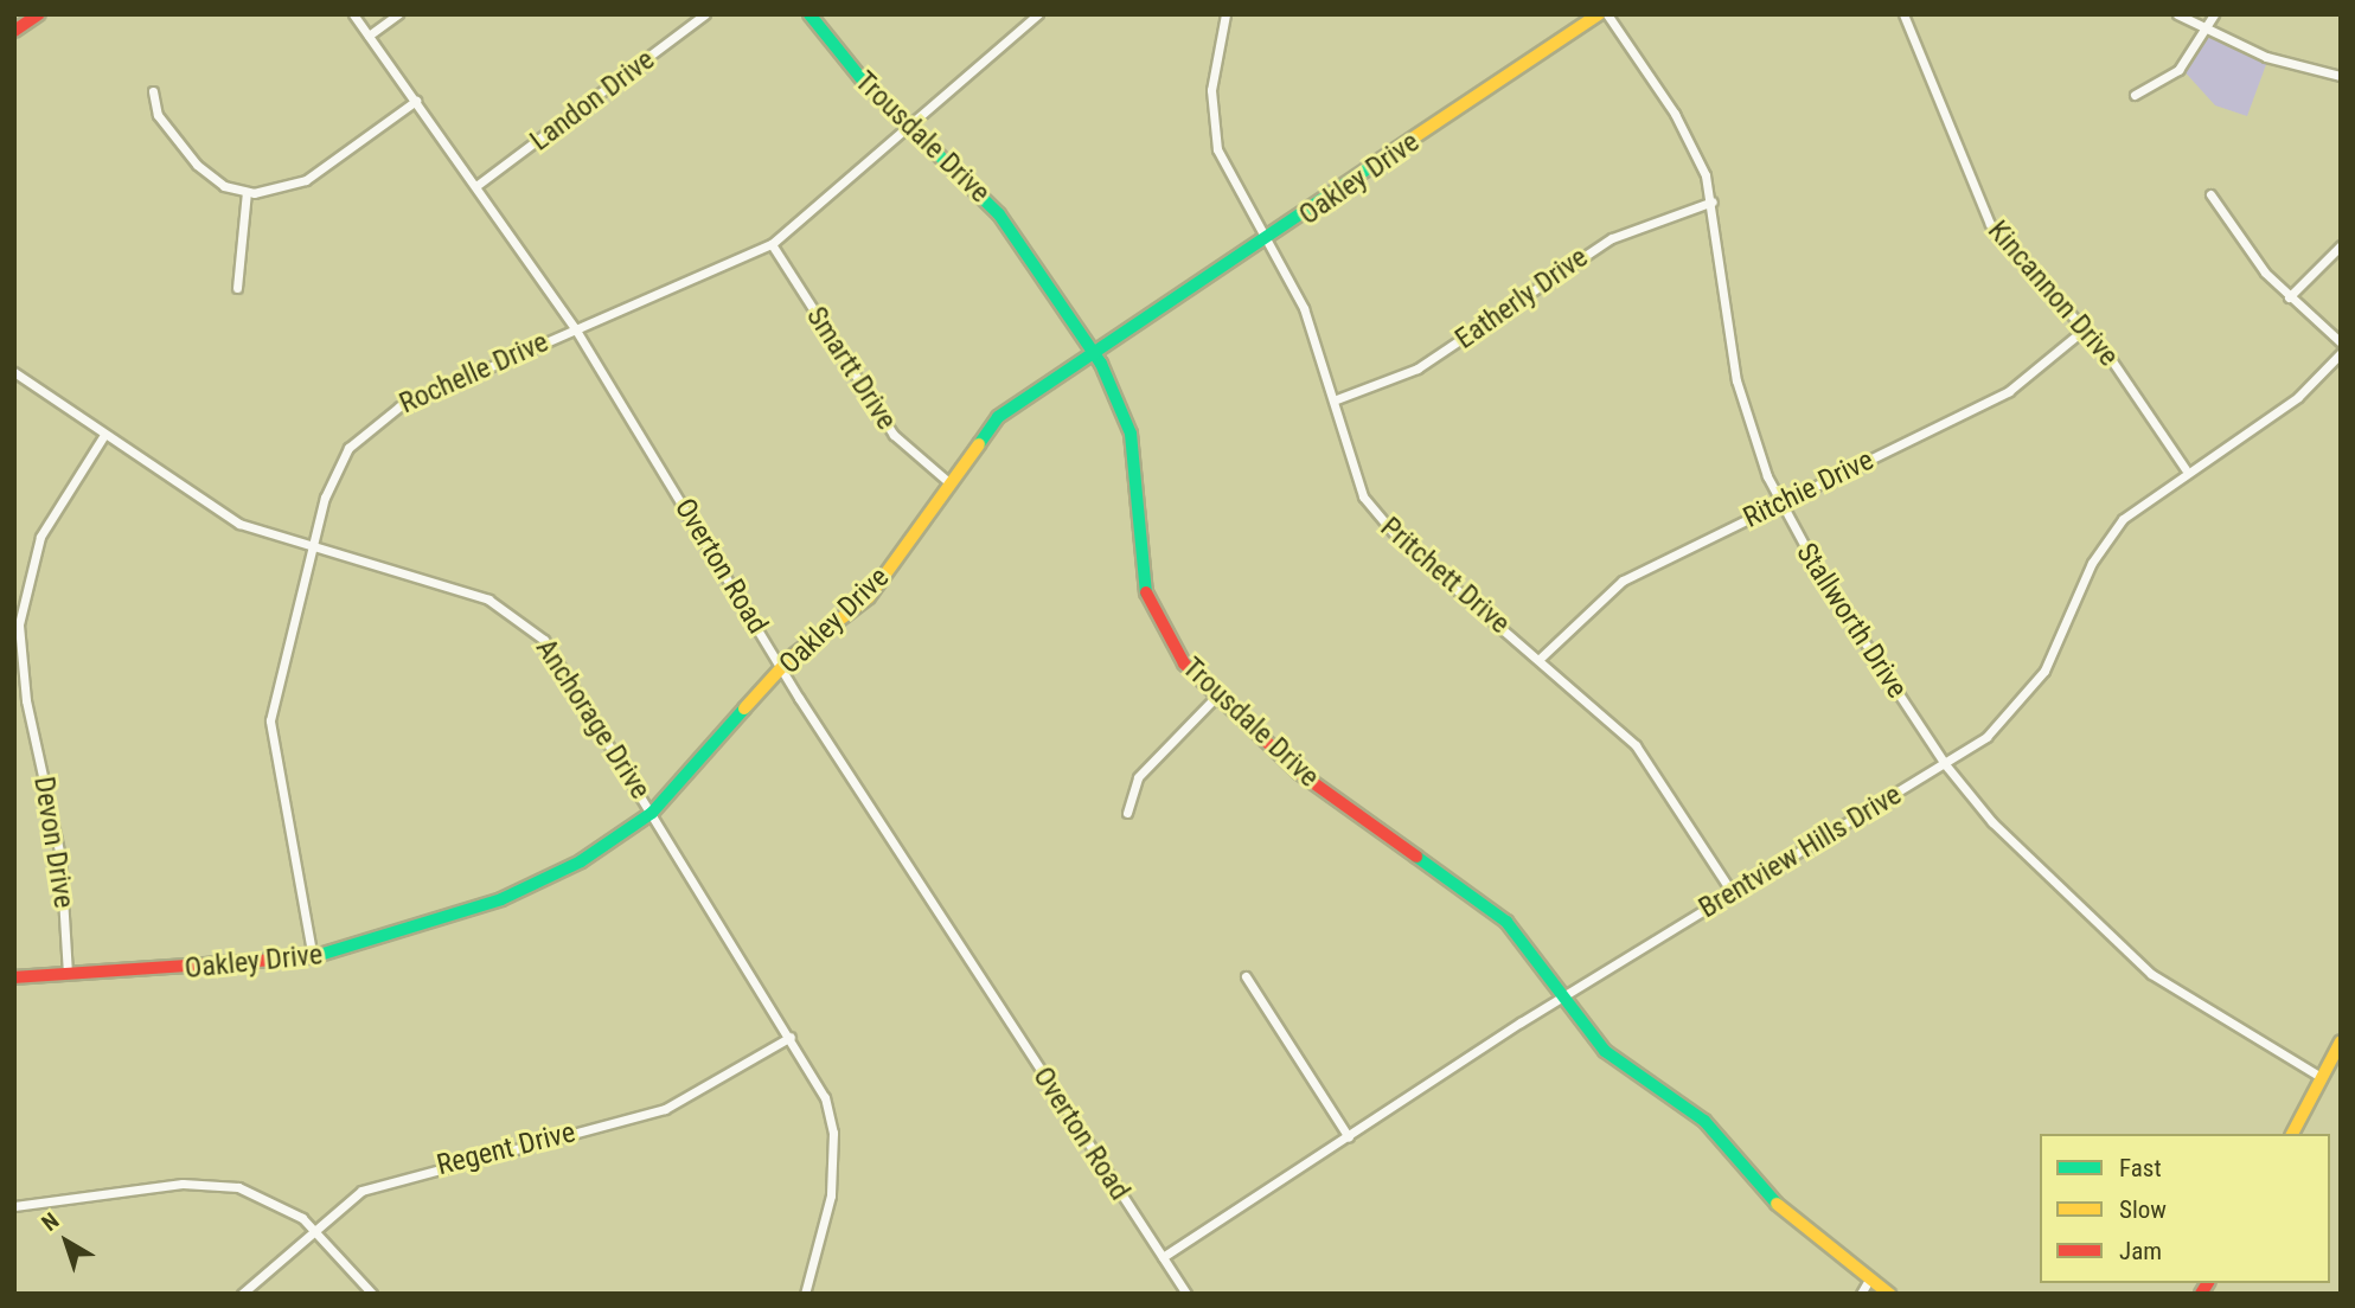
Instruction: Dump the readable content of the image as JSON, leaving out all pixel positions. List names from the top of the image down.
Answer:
{
  "streets": {
    "street": [
      "Landon Drive",
      "Trousdale Drive",
      "Oakley Drive",
      "Kincannon Drive",
      "Eatherly Drive",
      "Smartt Drive",
      "Rochelle Drive",
      "Ritchie Drive",
      "Overton Road",
      "Pritchett Drive",
      "Stallworth Drive",
      "Anchorage Drive",
      "Devon Drive",
      "Brentview Hills Drive",
      "Regent Drive"
    ]
  },
  "crossings": [
    ["Landon Drive", "Overton Road"],
    ["Trousdale Drive", "Oakley Drive"],
    ["Trousdale Drive", "Rochelle Drive"],
    ["Trousdale Drive", "Brentview Hills Drive"],
    ["Oakley Drive", "Smartt Drive"],
    ["Oakley Drive", "Rochelle Drive"],
    ["Oakley Drive", "Overton Road"],
    ["Oakley Drive", "Pritchett Drive"],
    ["Oakley Drive", "Anchorage Drive"],
    ["Oakley Drive", "Devon Drive"],
    ["Kincannon Drive", "Ritchie Drive"],
    ["Kincannon Drive", "Brentview Hills Drive"],
    ["Eatherly Drive", "Pritchett Drive"],
    ["Eatherly Drive", "Stallworth Drive"],
    ["Smartt Drive", "Rochelle Drive"],
    ["Rochelle Drive", "Overton Road"],
    ["Rochelle Drive", "Anchorage Drive"],
    ["Ritchie Drive", "Pritchett Drive"],
    ["Ritchie Drive", "Stallworth Drive"],
    ["Overton Road", "Brentview Hills Drive"],
    ["Pritchett Drive", "Brentview Hills Drive"],
    ["Stallworth Drive", "Brentview Hills Drive"],
    ["Anchorage Drive", "Devon Drive"],
    ["Anchorage Drive", "Regent Drive"]
  ],
  "legend": ["Fast", "Slow", "Jam"],
  "north": "top left"
}
